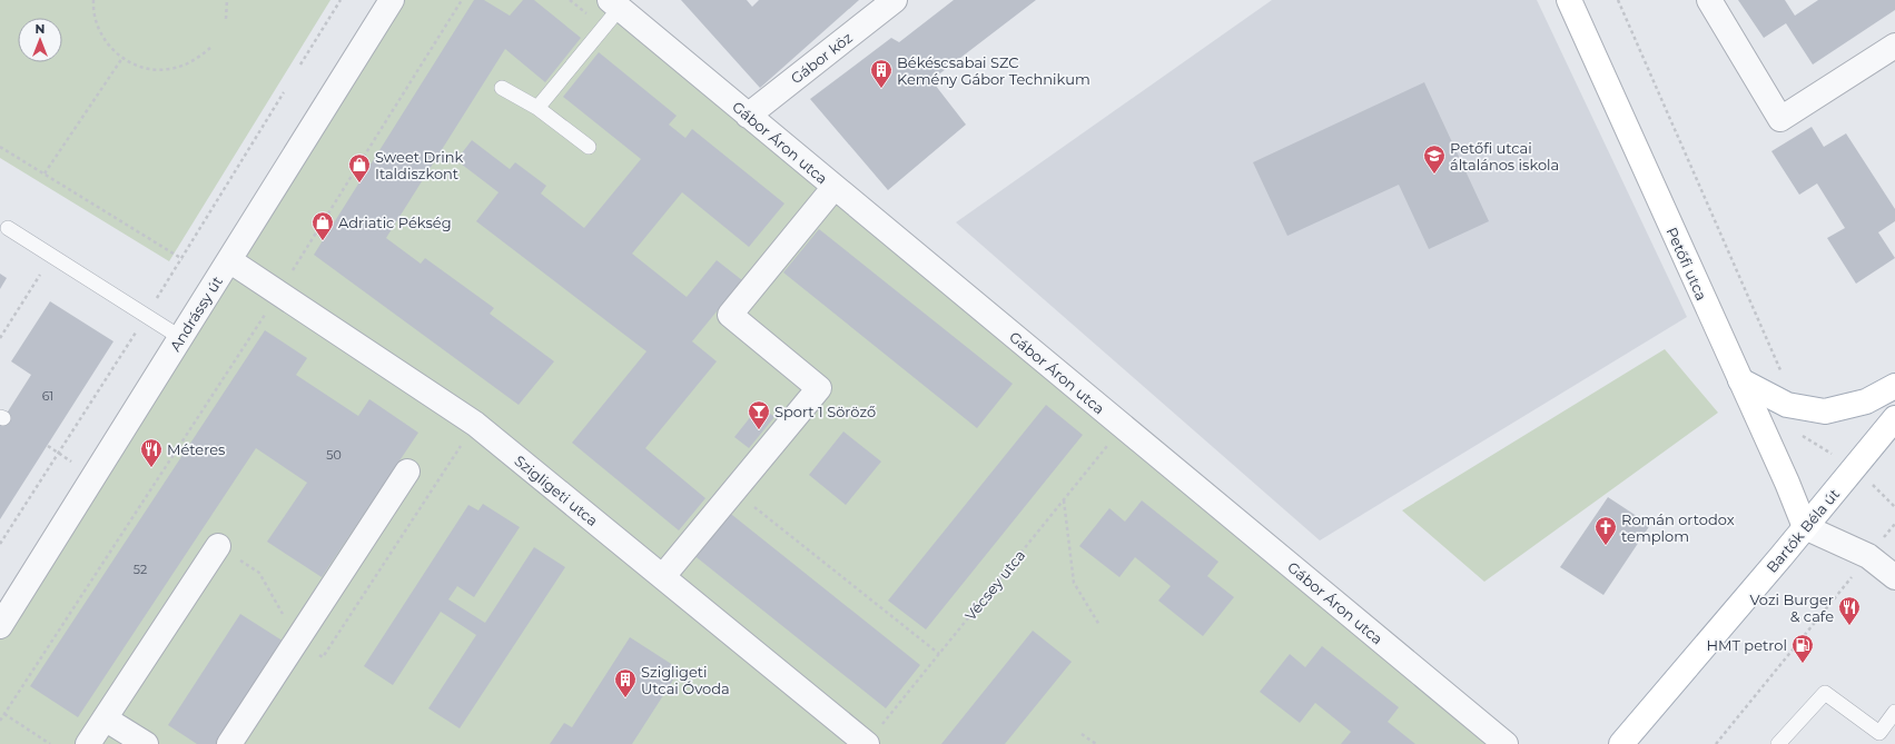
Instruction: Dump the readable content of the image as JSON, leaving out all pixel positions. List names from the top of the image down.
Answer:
{
  "streets": {
    "main road": ["Petőfi utca", "Bartók Béla út"],
    "street": [
      "Gábor köz",
      "Gábor Áron utca",
      "Andrássy út",
      "Szigligeti utca"
    ],
    "path": ["Vécsey utca"]
  },
  "crossings": [
    ["Gábor köz", "Gábor Áron utca"],
    ["Gábor Áron utca", "Vécsey utca"],
    ["Petőfi utca", "Bartók Béla út"],
    ["Andrássy út", "Szigligeti utca"],
    ["Szigligeti utca", "Vécsey utca"]
  ],
  "places": {
    "building": ["Békéscsabai SZC Kemény Gábor Technikum", "Szigligeti Utcai Óvoda"],
    "school or university": ["Petőfi utcai általános iskola"],
    "shop": ["Sweet Drink Italdiszkont", "Adriatic Pékség"],
    "bar": ["Sport 1 Söröző"],
    "restaurant": ["Méteres", "Vozi Burger & cafe"],
    "church": ["Román ortodox templom"],
    "fuel station": ["HMT petrol"]
  },
  "house_numbers": ["61", "50", "52"],
  "north": "top"
}
